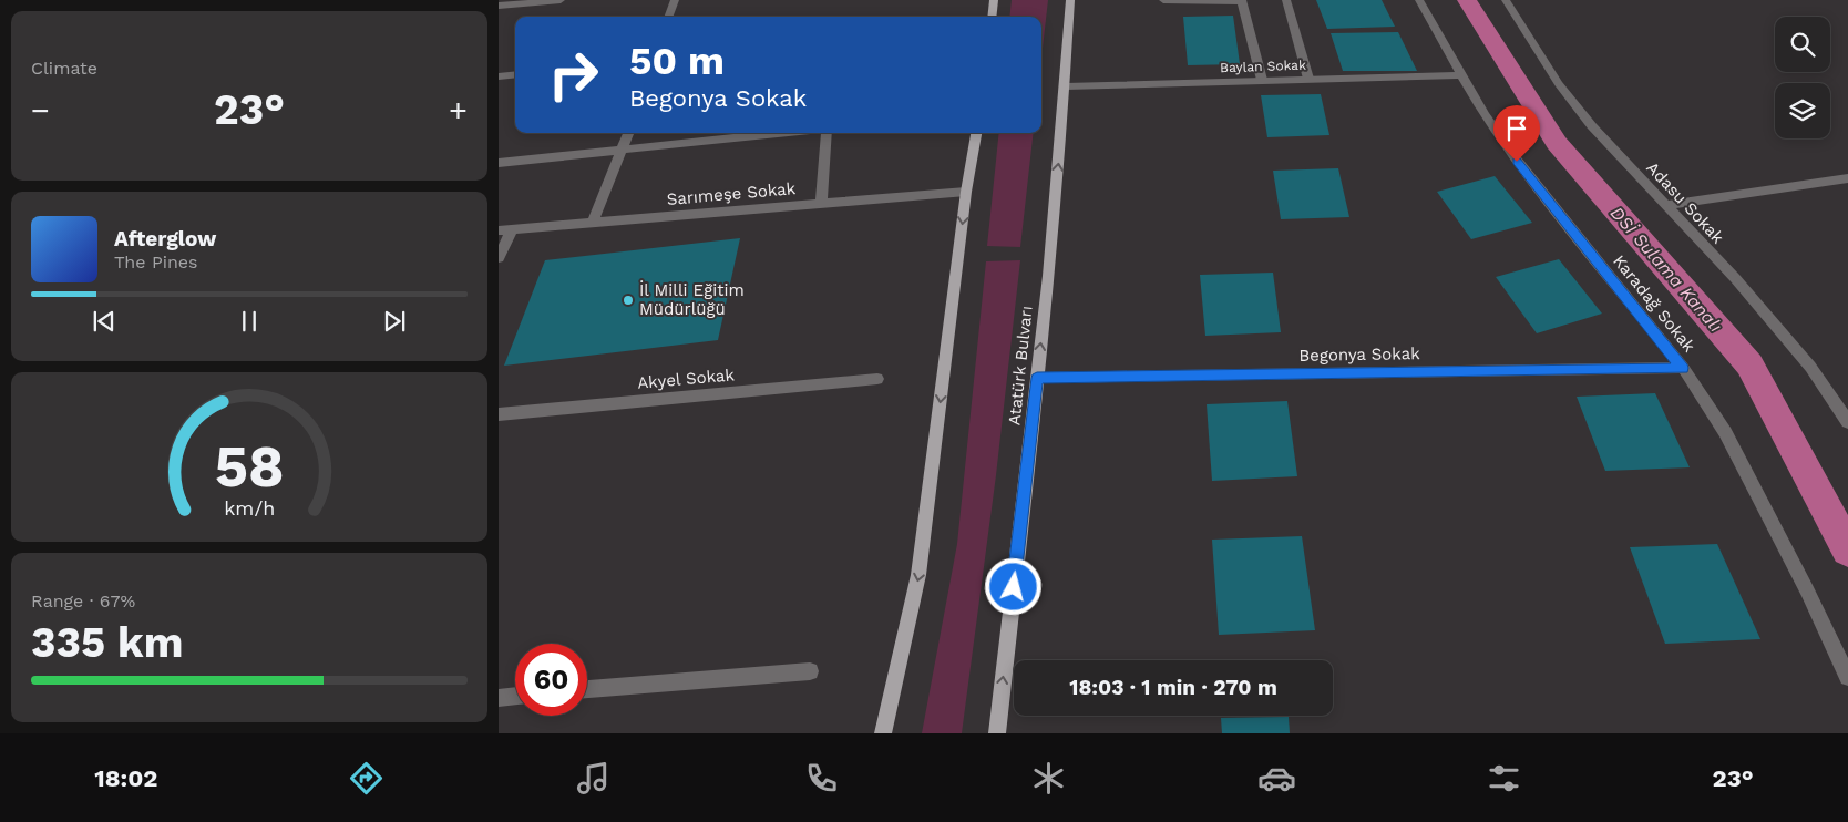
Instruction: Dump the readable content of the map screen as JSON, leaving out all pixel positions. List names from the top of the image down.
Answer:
{
  "streets": {
    "main road": ["Atatürk Bulvarı"],
    "street": [
      "Baylan Sokak",
      "Sarımeşe Sokak",
      "Adasu Sokak",
      "Karadağ Sokak",
      "Begonya Sokak",
      "Akyel Sokak"
    ]
  },
  "crossings": [
    ["Baylan Sokak", "Karadağ Sokak"],
    ["Baylan Sokak", "Atatürk Bulvarı"],
    ["Karadağ Sokak", "Begonya Sokak"],
    ["Begonya Sokak", "Atatürk Bulvarı"]
  ],
  "water": ["DSİ Sulama Kanalı"],
  "places": ["İl Milli Eğitim Müdürlüğü"],
  "page": {
    "tile": [
      "Climate",
      ["Range · 67%", "335 km"]
    ],
    "turn": ["50 m", "Begonya Sokak"],
    "heat": ["−", "23°", "+"],
    "song": ["Afterglow", "The Pines"],
    "limit": "60",
    "trip": "18:03 · 1 min · 270 m",
    "tabs": ["18:02", "23°"],
    "gauge": ["58", "km/h"]
  }
}
